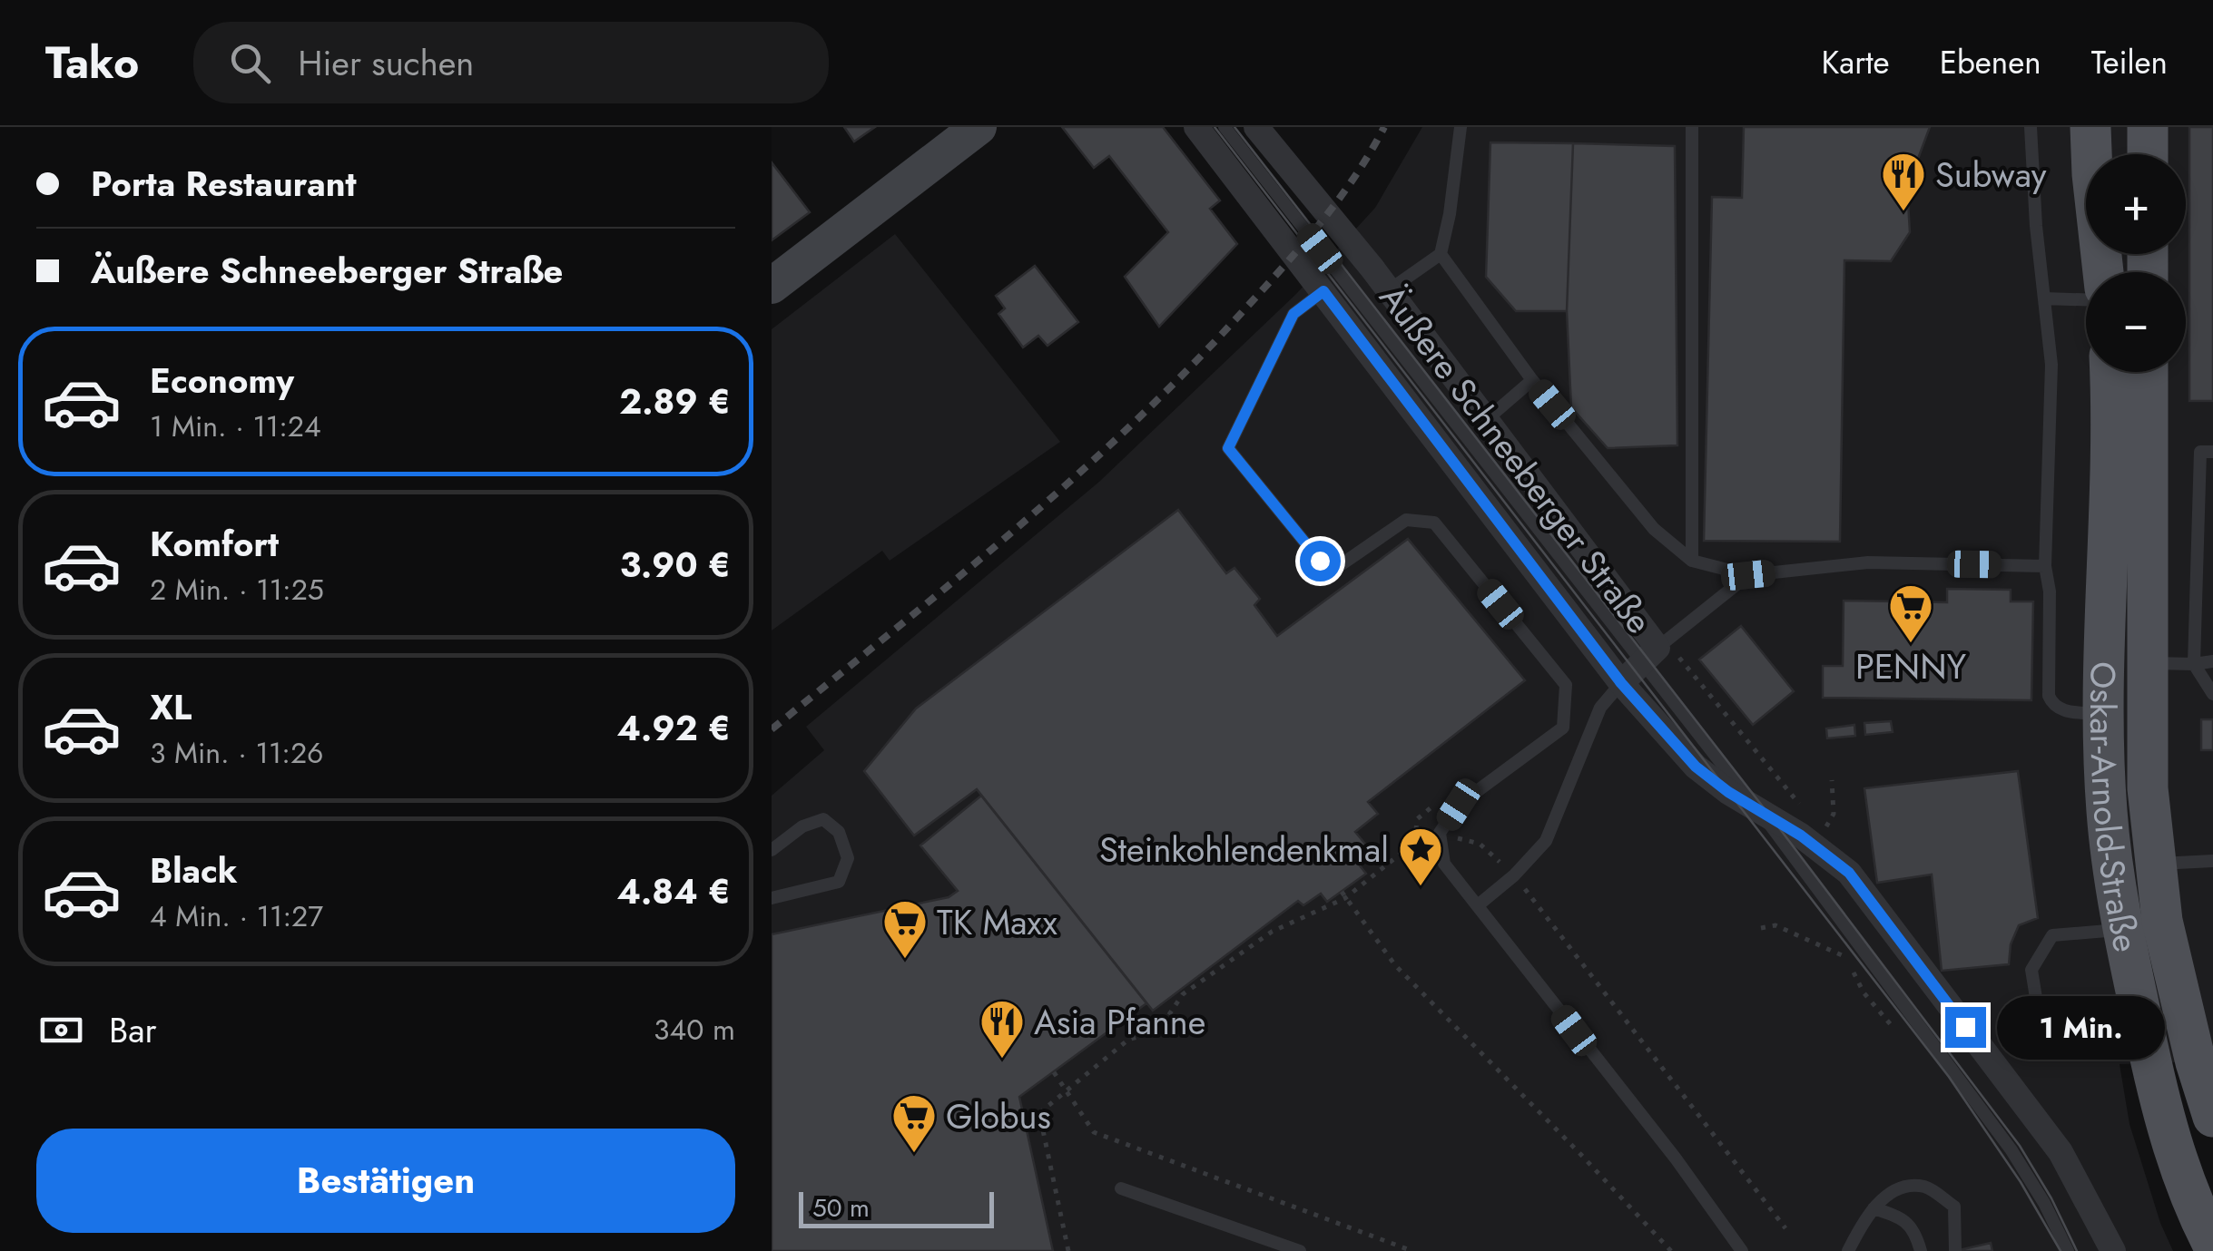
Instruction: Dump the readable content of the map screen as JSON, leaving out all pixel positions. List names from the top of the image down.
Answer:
{
  "streets": {
    "main road": ["Oskar-Arnold-Straße"],
    "street": ["Äußere Schneeberger Straße"]
  },
  "places": {
    "restaurant": ["Subway", "Asia Pfanne"],
    "supermarket": ["PENNY", "TK Maxx", "Globus"],
    "place": ["Steinkohlendenkmal"]
  },
  "scale_bar": "50 m",
  "page": {
    "header": "Tako",
    "search": "Hier suchen",
    "nav": ["Karte", "Ebenen", "Teilen"],
    "banner": ["Porta Restaurant", "Äußere Schneeberger Straße"],
    "map_buttons": ["+", "−"],
    "list": [
      {
        "name": "Economy",
        "note": "1 Min. · 11:24",
        "value": "2.89 €"
      },
      {
        "name": "Komfort",
        "note": "2 Min. · 11:25",
        "value": "3.90 €"
      },
      {
        "name": "XL",
        "note": "3 Min. · 11:26",
        "value": "4.92 €"
      },
      {
        "name": "Black",
        "note": "4 Min. · 11:27",
        "value": "4.84 €"
      }
    ],
    "pay": ["Bar", "340 m"],
    "bubble": "1 Min.",
    "buttons": "Bestätigen",
    "scale": "50 m"
  }
}
